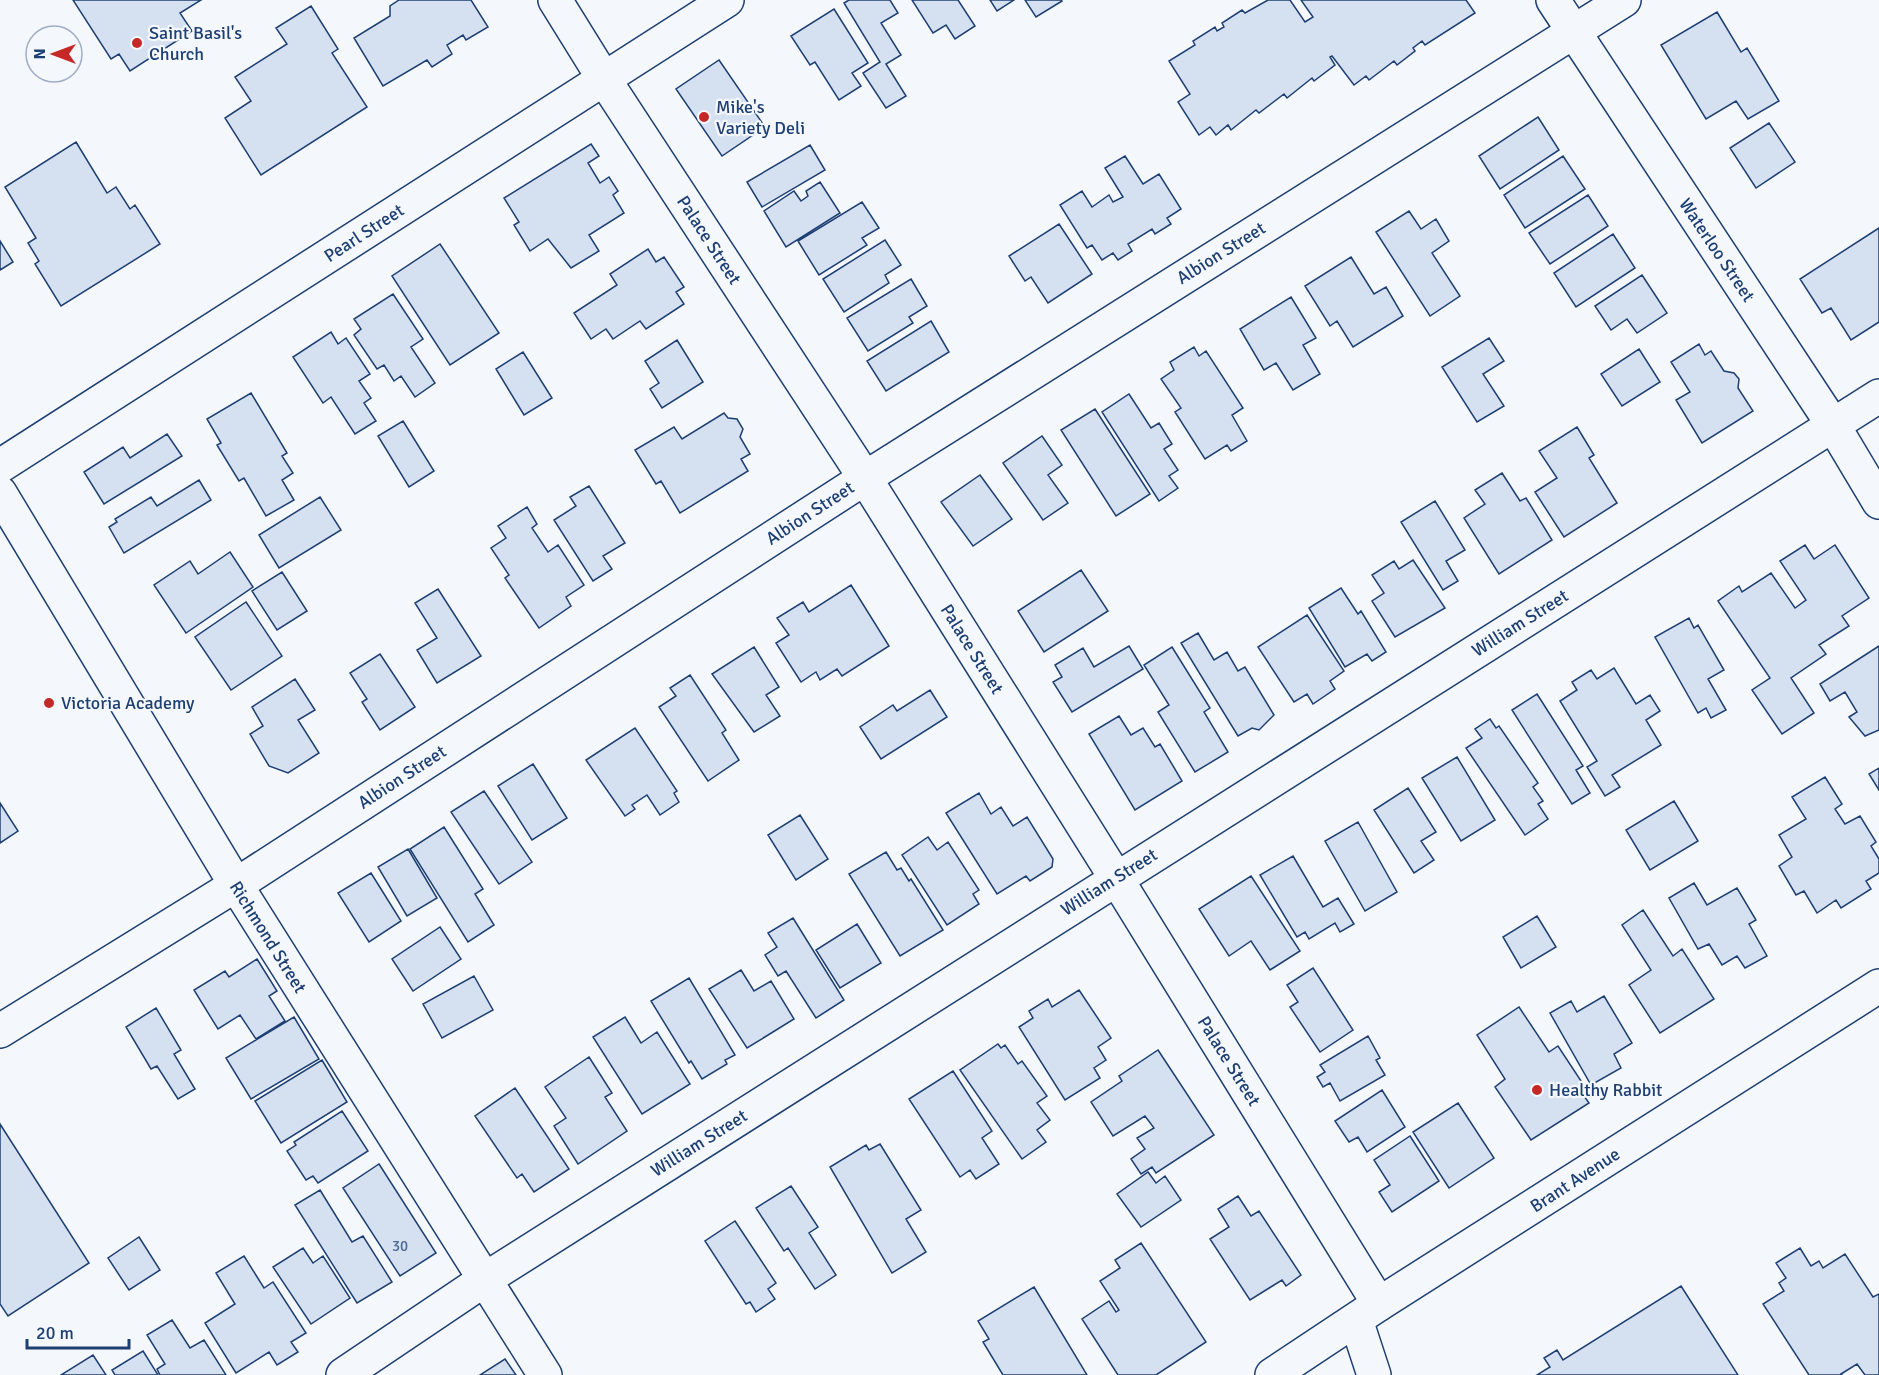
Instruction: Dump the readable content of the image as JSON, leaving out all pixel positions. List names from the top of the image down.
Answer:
{
  "streets": {
    "street": [
      "Pearl Street",
      "Palace Street",
      "Waterloo Street",
      "Albion Street",
      "William Street",
      "Richmond Street",
      "Brant Avenue"
    ]
  },
  "crossings": [
    ["Pearl Street", "Palace Street"],
    ["Palace Street", "Albion Street"],
    ["Palace Street", "William Street"],
    ["Palace Street", "Brant Avenue"],
    ["Waterloo Street", "Albion Street"],
    ["Waterloo Street", "William Street"],
    ["Albion Street", "Richmond Street"],
    ["William Street", "Richmond Street"]
  ],
  "places": [
    "Saint Basil's Church",
    "Mike's Variety Deli",
    "Victoria Academy",
    "Healthy Rabbit"
  ],
  "house_numbers": ["30"],
  "scale_bar": "20 m",
  "north": "left"
}
